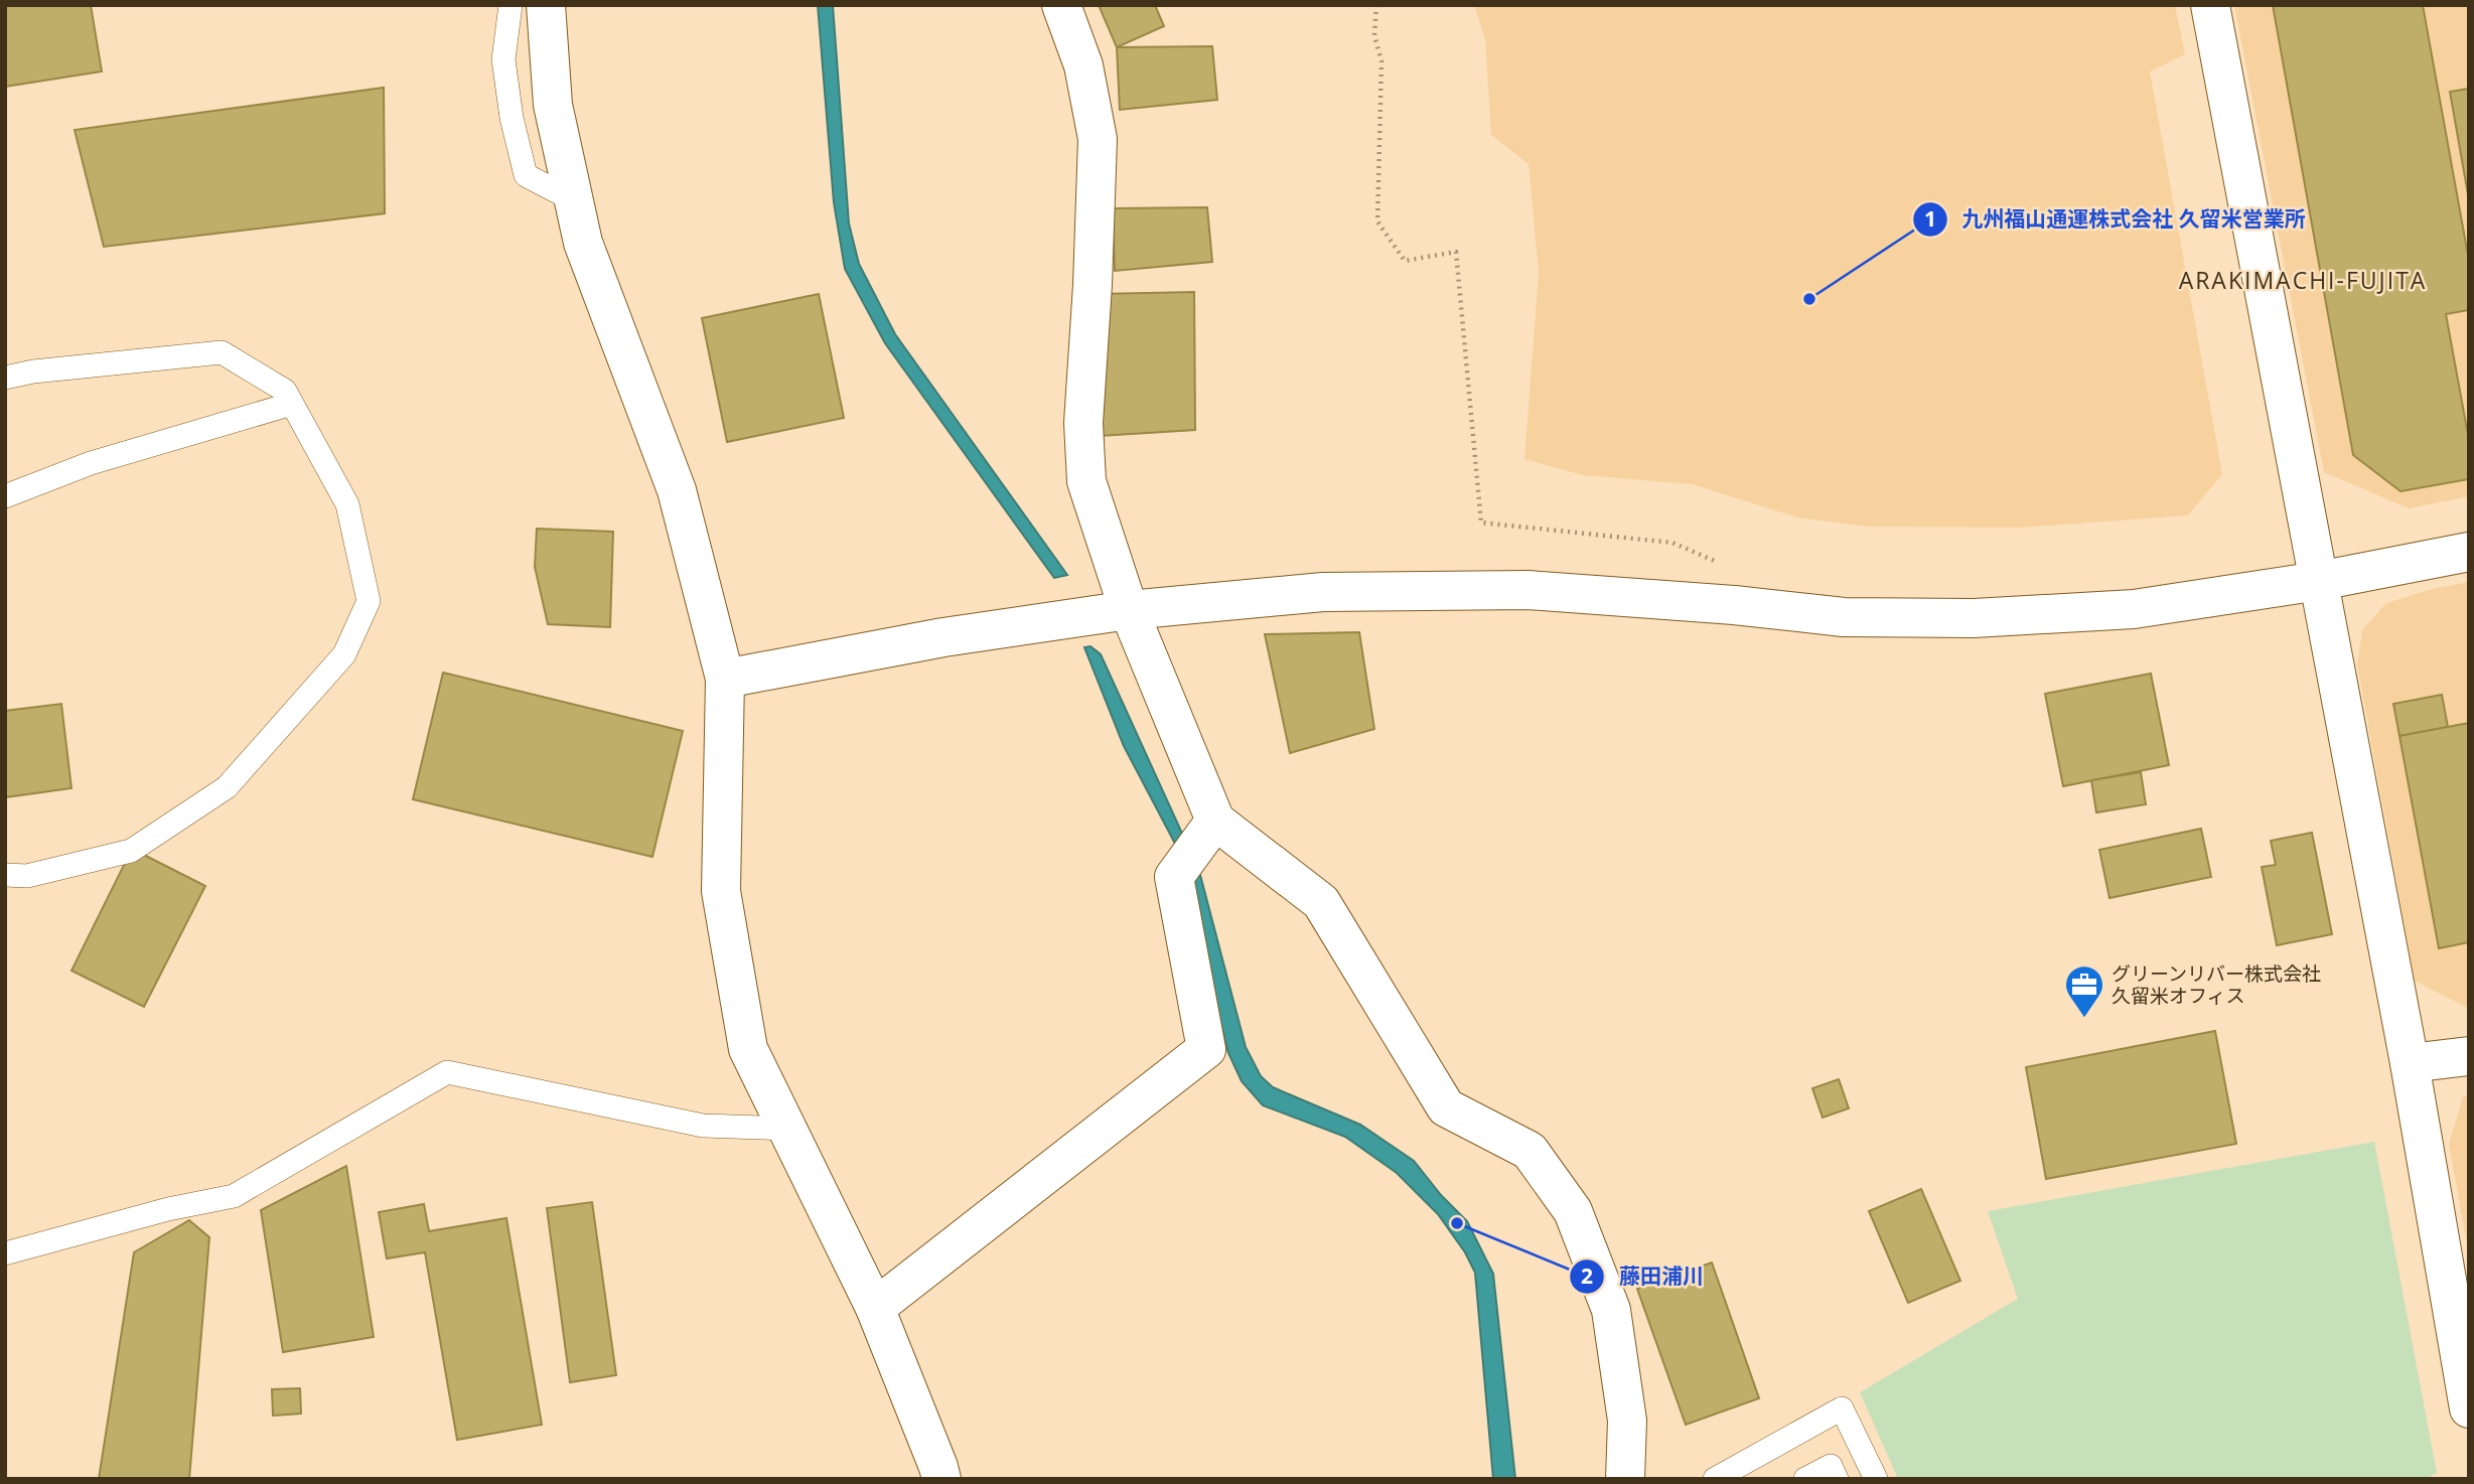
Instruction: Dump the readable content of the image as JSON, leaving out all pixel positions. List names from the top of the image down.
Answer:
{
  "districts": ["ARAKIMACHI-FUJITA"],
  "places": {
    "other": ["九州福山通運株式会社 久留米営業所", "藤田浦川"],
    "office": ["グリーンリバー株式会社 久留米オフィス"]
  }
}
